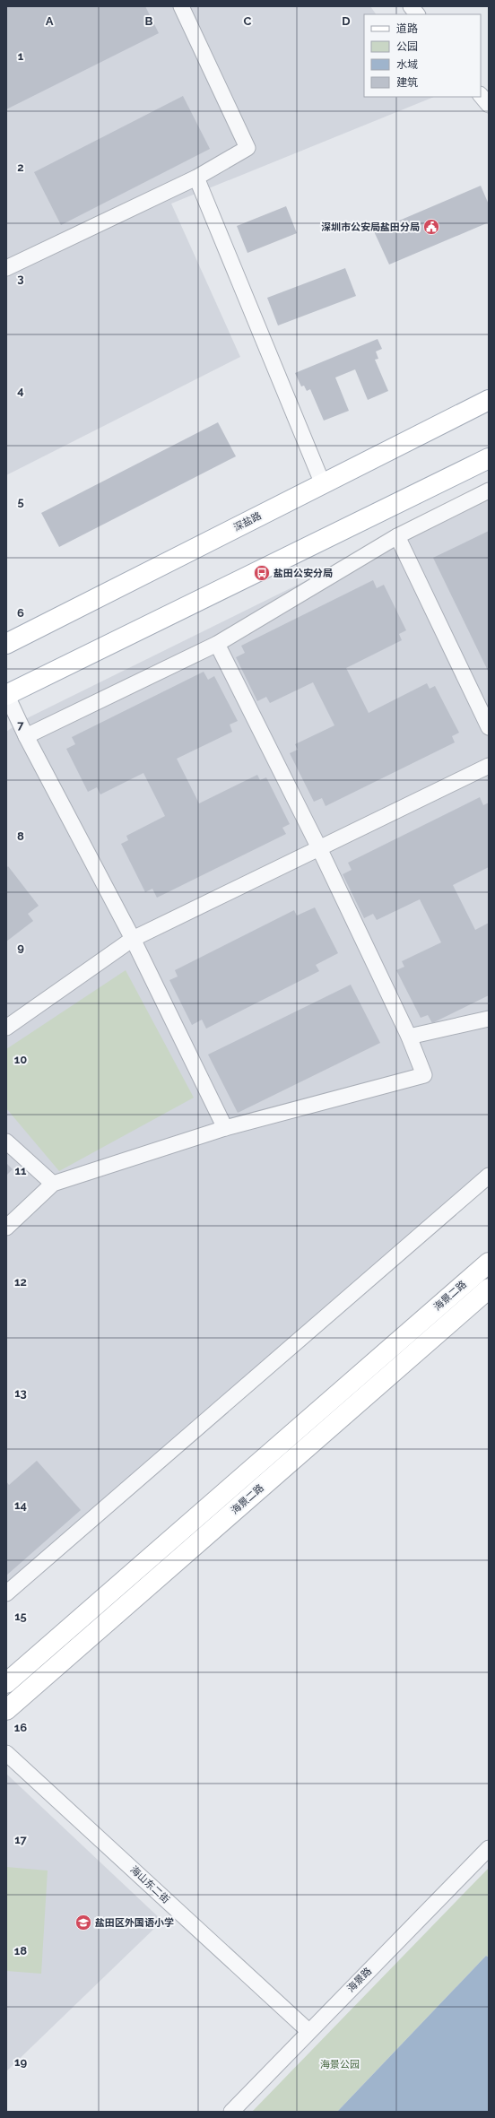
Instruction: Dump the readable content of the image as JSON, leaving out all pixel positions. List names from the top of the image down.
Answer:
{
  "streets": {
    "street": [
      "深盐路",
      "海景二路",
      "海山东二街",
      "海景路"
    ]
  },
  "crossings": [
    ["海山东二街", "海景路"]
  ],
  "parks": ["海景公园"],
  "places": {
    "public building": ["深圳市公安局盐田分局"],
    "bus stop": ["盐田公安分局"],
    "school or university": ["盐田区外国语小学"]
  },
  "legend": [
    "道路",
    "公园",
    "水域",
    "建筑"
  ],
  "grid": {
    "columns": [
      "A",
      "B",
      "C",
      "D"
    ],
    "rows": [
      "1",
      "2",
      "3",
      "4",
      "5",
      "6",
      "7",
      "8",
      "9",
      "10",
      "11",
      "12",
      "13",
      "14",
      "15",
      "16",
      "17",
      "18",
      "19"
    ]
  }
}
